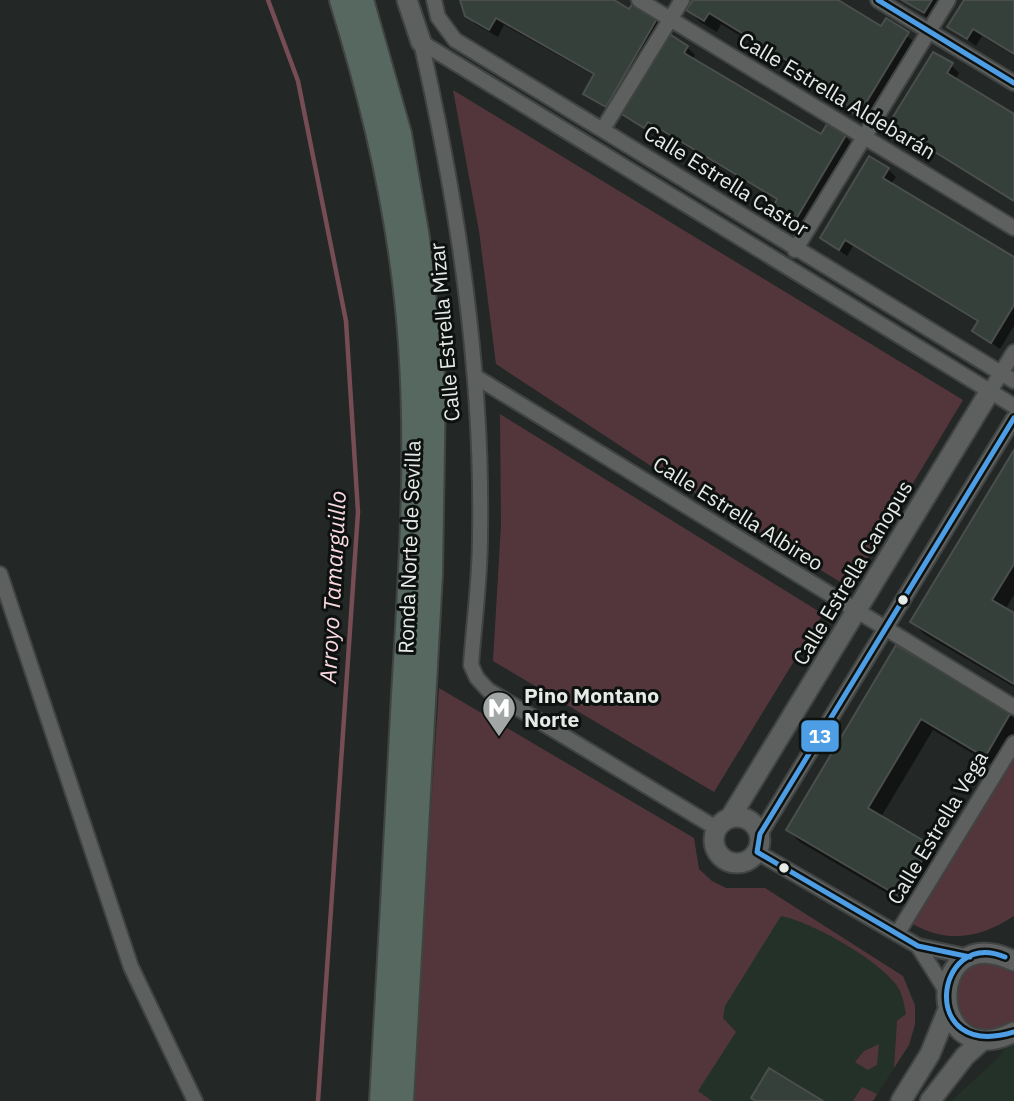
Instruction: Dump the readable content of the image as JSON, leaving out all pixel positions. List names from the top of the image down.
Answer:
{
  "streets": {
    "highway": ["Ronda Norte de Sevilla"],
    "street": [
      "Calle Estrella Aldebarán",
      "Calle Estrella Castor",
      "Calle Estrella Mizar",
      "Calle Estrella Albireo",
      "Calle Estrella Canopus",
      "Calle Estrella Vega"
    ]
  },
  "crossings": [
    ["Calle Estrella Castor", "Calle Estrella Mizar"],
    ["Calle Estrella Castor", "Calle Estrella Canopus"],
    ["Calle Estrella Mizar", "Calle Estrella Albireo"],
    ["Calle Estrella Mizar", "Calle Estrella Canopus"],
    ["Calle Estrella Albireo", "Calle Estrella Canopus"]
  ],
  "water": ["Arroyo Tamarguillo"],
  "places": {
    "metro station": ["Pino Montano Norte"]
  },
  "lines": ["transit line 13"]
}
